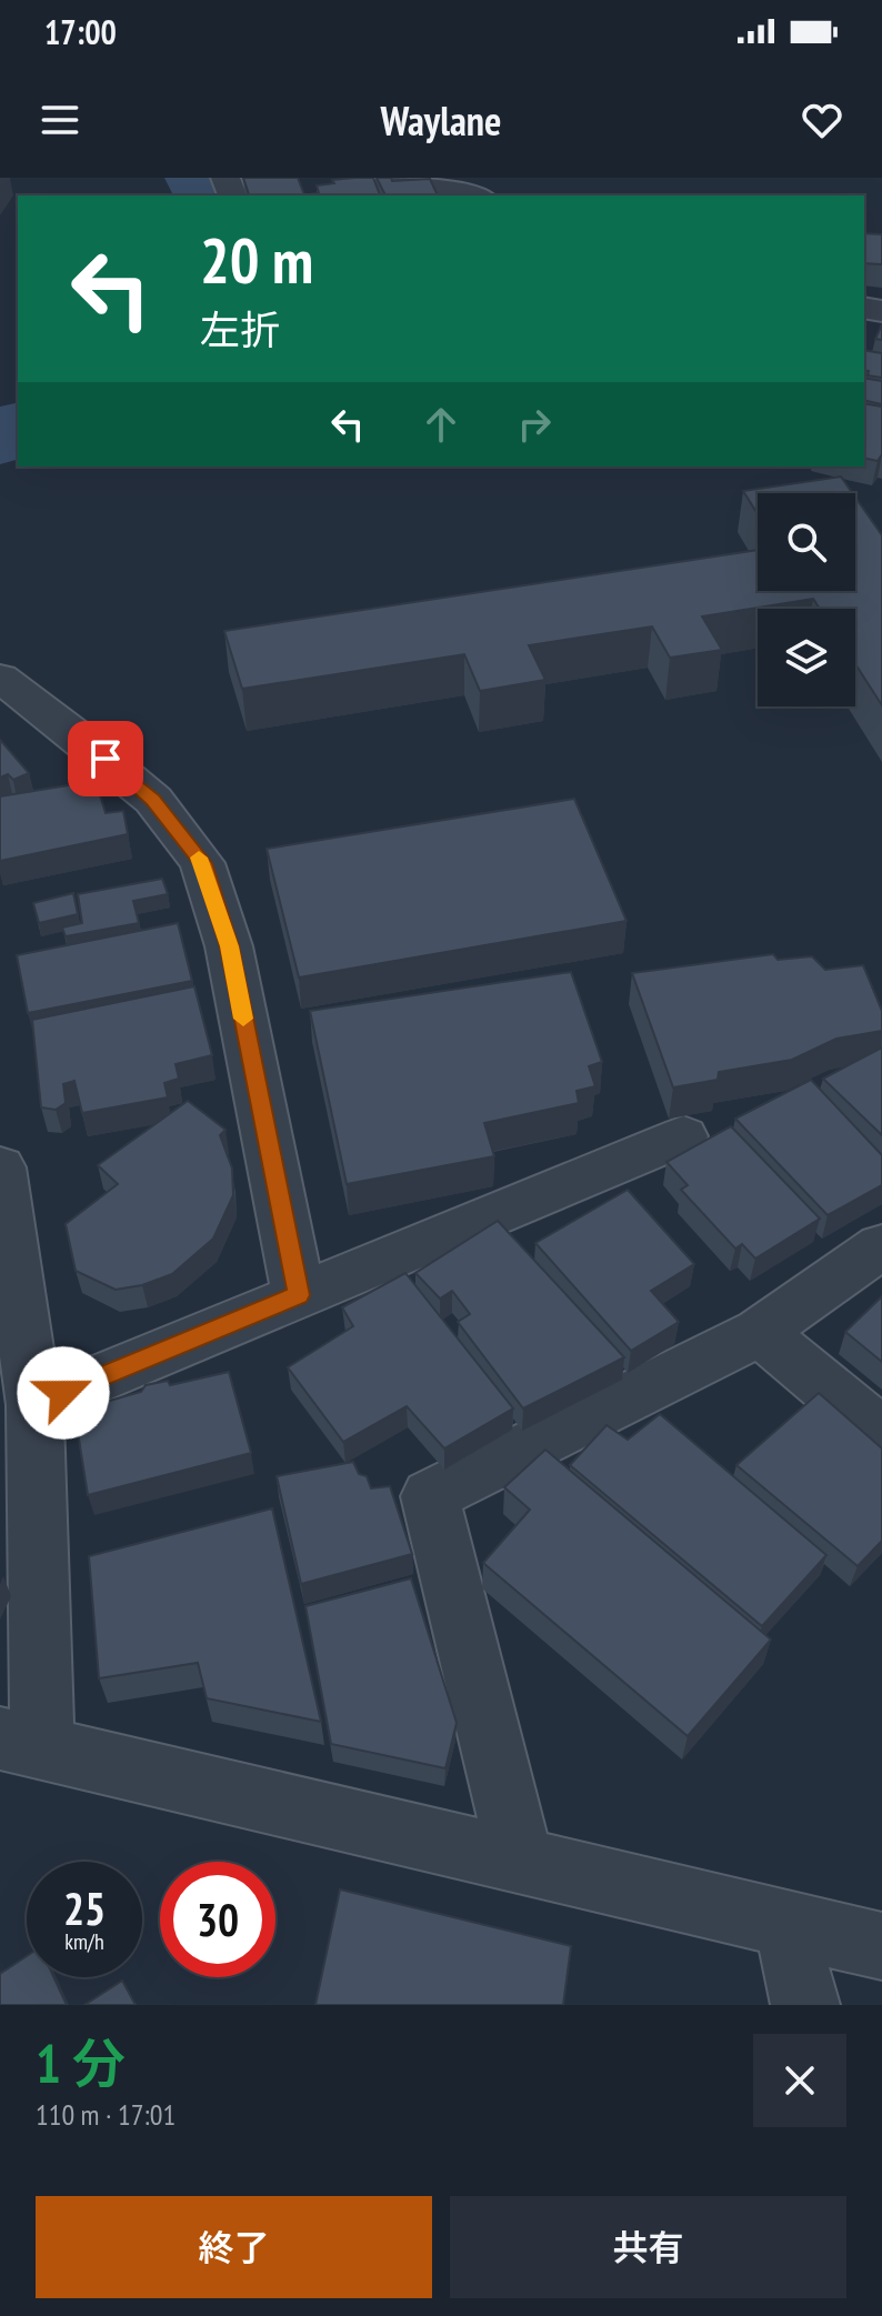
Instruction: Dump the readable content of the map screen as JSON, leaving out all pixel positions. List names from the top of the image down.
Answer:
{
  "page": {
    "status": "17:00",
    "header": "Waylane",
    "turn": ["20 m", "左折"],
    "speed": "25 km/h",
    "limit": "30",
    "heading": ["1 分", "110 m · 17:01"],
    "buttons": ["終了", "共有"]
  }
}
